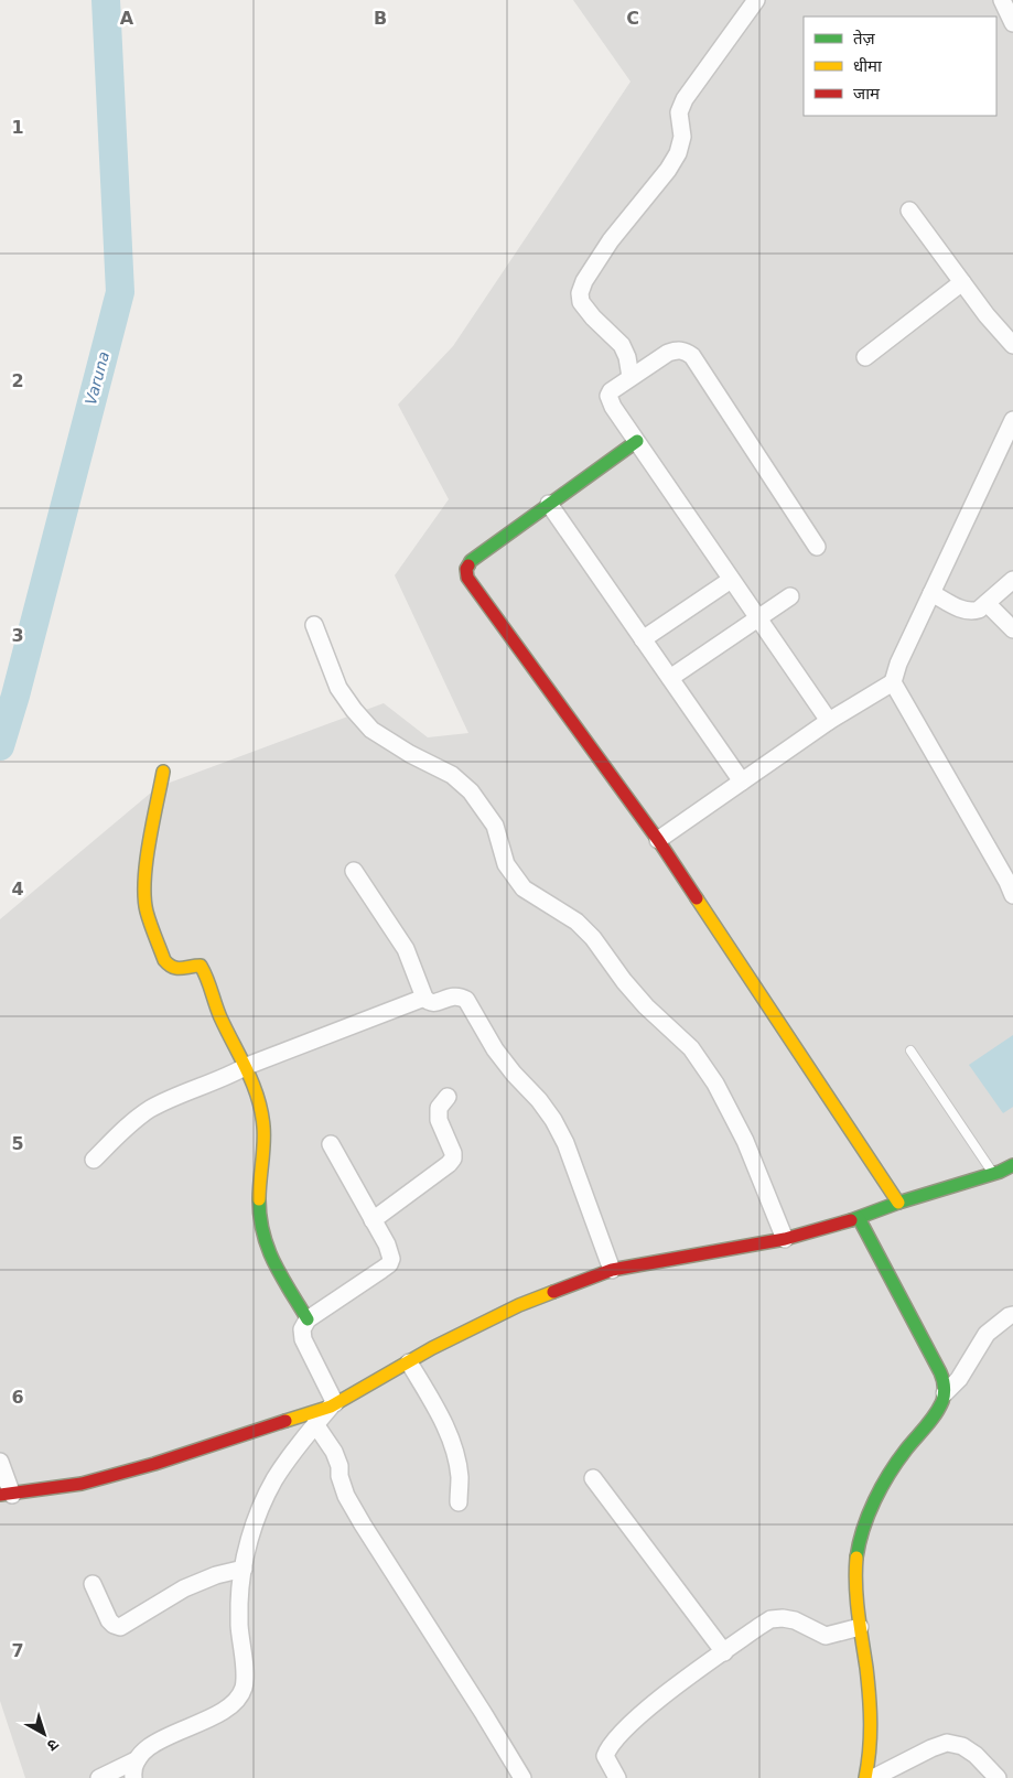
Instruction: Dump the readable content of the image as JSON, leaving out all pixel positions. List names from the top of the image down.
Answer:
{
  "water": ["Varuna"],
  "legend": ["तेज़", "धीमा", "जाम"],
  "north": "bottom right",
  "grid": {
    "columns": ["A", "B", "C"],
    "rows": [
      "1",
      "2",
      "3",
      "4",
      "5",
      "6",
      "7"
    ]
  }
}
